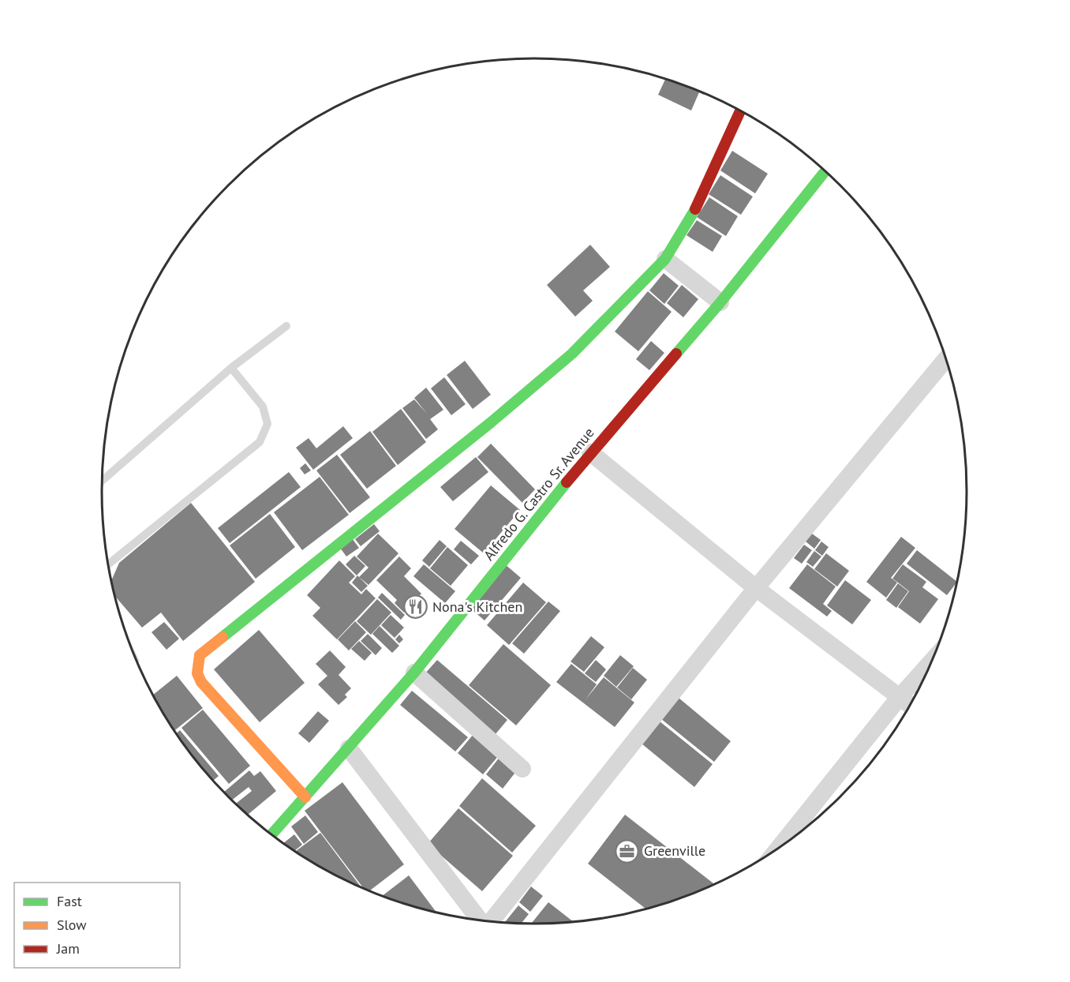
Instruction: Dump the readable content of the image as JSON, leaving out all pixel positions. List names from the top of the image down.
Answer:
{
  "streets": {
    "street": ["Alfredo G. Castro Sr. Avenue"]
  },
  "places": {
    "restaurant": ["Nona's Kitchen"],
    "office": ["Greenville"]
  },
  "legend": ["Fast", "Slow", "Jam"]
}
